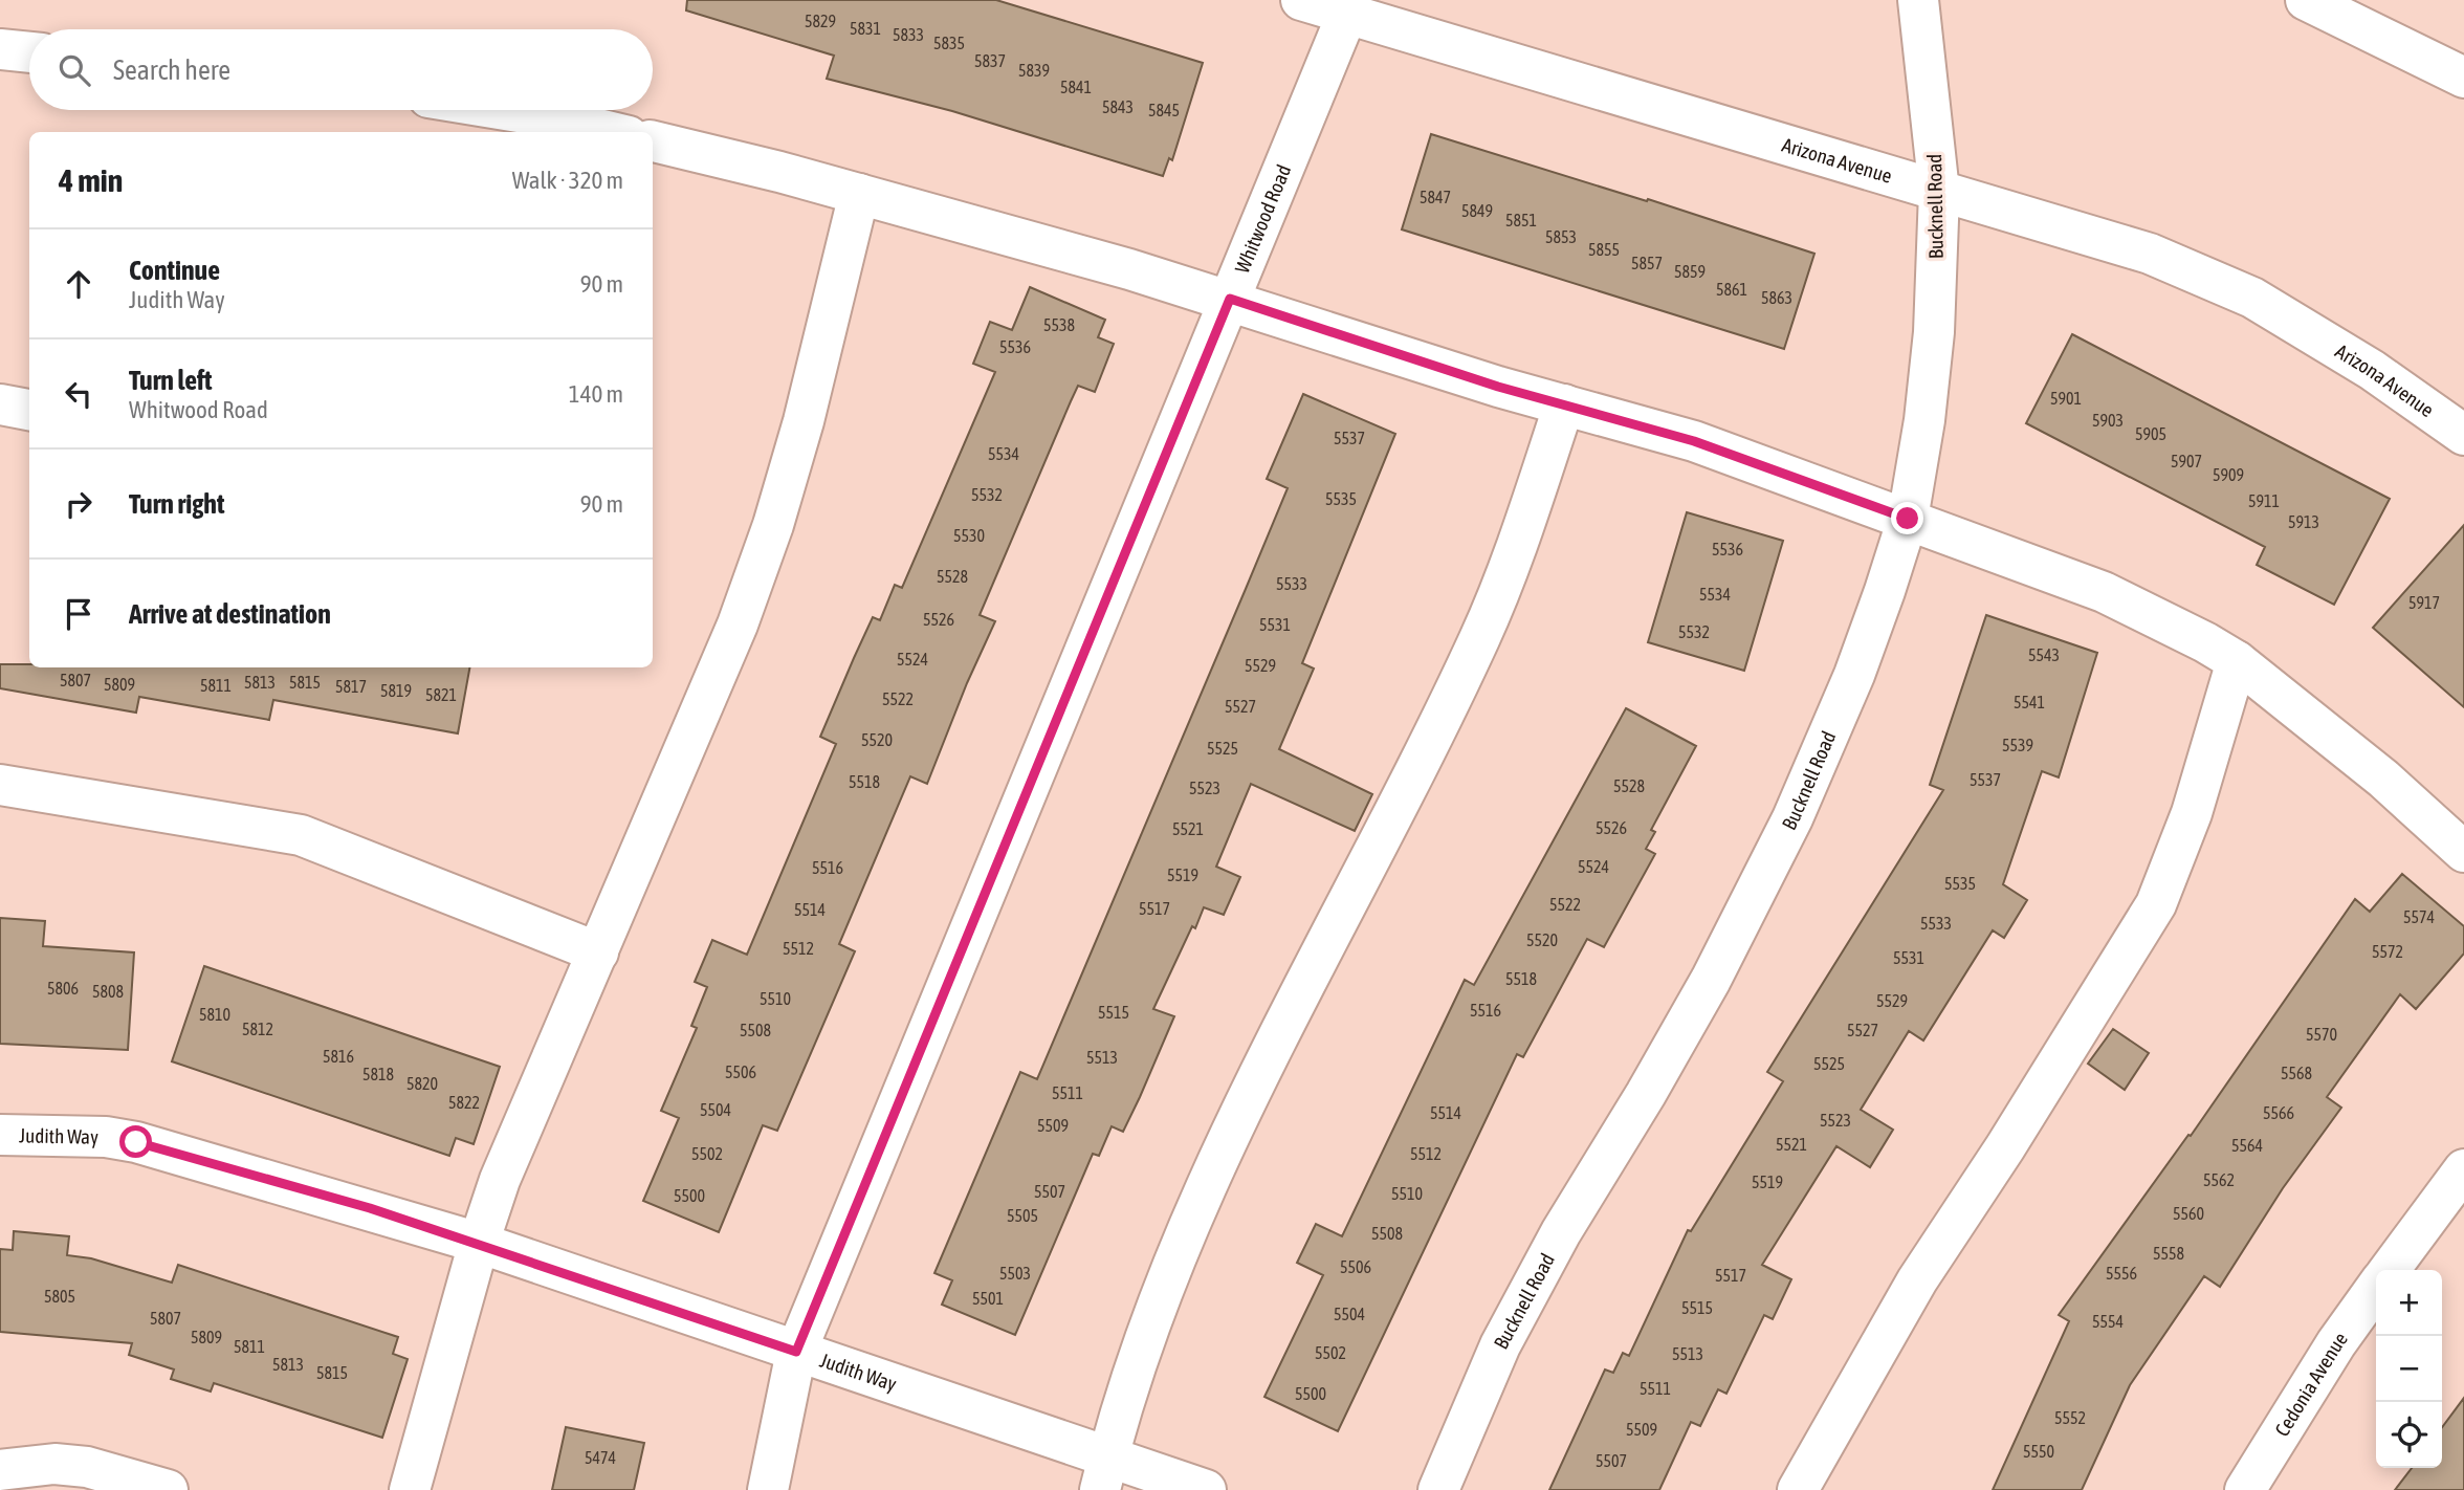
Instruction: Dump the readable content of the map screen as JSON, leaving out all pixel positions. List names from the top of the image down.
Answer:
{
  "streets": {
    "street": [
      "Arizona Avenue",
      "Bucknell Road",
      "Whitwood Road",
      "Judith Way",
      "Cedonia Avenue"
    ]
  },
  "crossings": [
    ["Arizona Avenue", "Bucknell Road"],
    ["Arizona Avenue", "Whitwood Road"],
    ["Whitwood Road", "Judith Way"]
  ],
  "house_numbers": [
    "5829",
    "5831",
    "5833",
    "5835",
    "5837",
    "5839",
    "5841",
    "5843",
    "5845",
    "5847",
    "5849",
    "5851",
    "5853",
    "5855",
    "5857",
    "5859",
    "5861",
    "5863",
    "5538",
    "5536",
    "5901",
    "5903",
    "5905",
    "5537",
    "5534",
    "5907",
    "5909",
    "5532",
    "5535",
    "5911",
    "5913",
    "5530",
    "5536",
    "5528",
    "5533",
    "5534",
    "5917",
    "5526",
    "5531",
    "5532",
    "5543",
    "5524",
    "5529",
    "5807",
    "5813",
    "5815",
    "5809",
    "5811",
    "5817",
    "5819",
    "5821",
    "5522",
    "5541",
    "5527",
    "5520",
    "5539",
    "5525",
    "5537",
    "5518",
    "5528",
    "5523",
    "5526",
    "5521",
    "5524",
    "5516",
    "5519",
    "5535",
    "5522",
    "5517",
    "5514",
    "5574",
    "5533",
    "5520",
    "5512",
    "5572",
    "5531",
    "5518",
    "5806",
    "5808",
    "5510",
    "5529",
    "5516",
    "5515",
    "5810",
    "5812",
    "5508",
    "5527",
    "5570",
    "5816",
    "5513",
    "5525",
    "5506",
    "5568",
    "5818",
    "5820",
    "5511",
    "5822",
    "5504",
    "5514",
    "5566",
    "5523",
    "5509",
    "5521",
    "5564",
    "5502",
    "5512",
    "5562",
    "5519",
    "5507",
    "5510",
    "5500",
    "5560",
    "5505",
    "5508",
    "5558",
    "5506",
    "5503",
    "5556",
    "5517",
    "5805",
    "5501",
    "5515",
    "5504",
    "5807",
    "5554",
    "5809",
    "5811",
    "5502",
    "5513",
    "5813",
    "5815",
    "5511",
    "5500",
    "5552",
    "5509",
    "5550",
    "5474",
    "5507"
  ],
  "page": {
    "search": "Search here",
    "heading": ["4 min", "Walk · 320 m"],
    "list": [
      ["Continue", "Judith Way", "90 m"],
      ["Turn left", "Whitwood Road", "140 m"],
      ["Turn right", "90 m"],
      "Arrive at destination"
    ],
    "map_buttons": ["+", "−"]
  }
}
